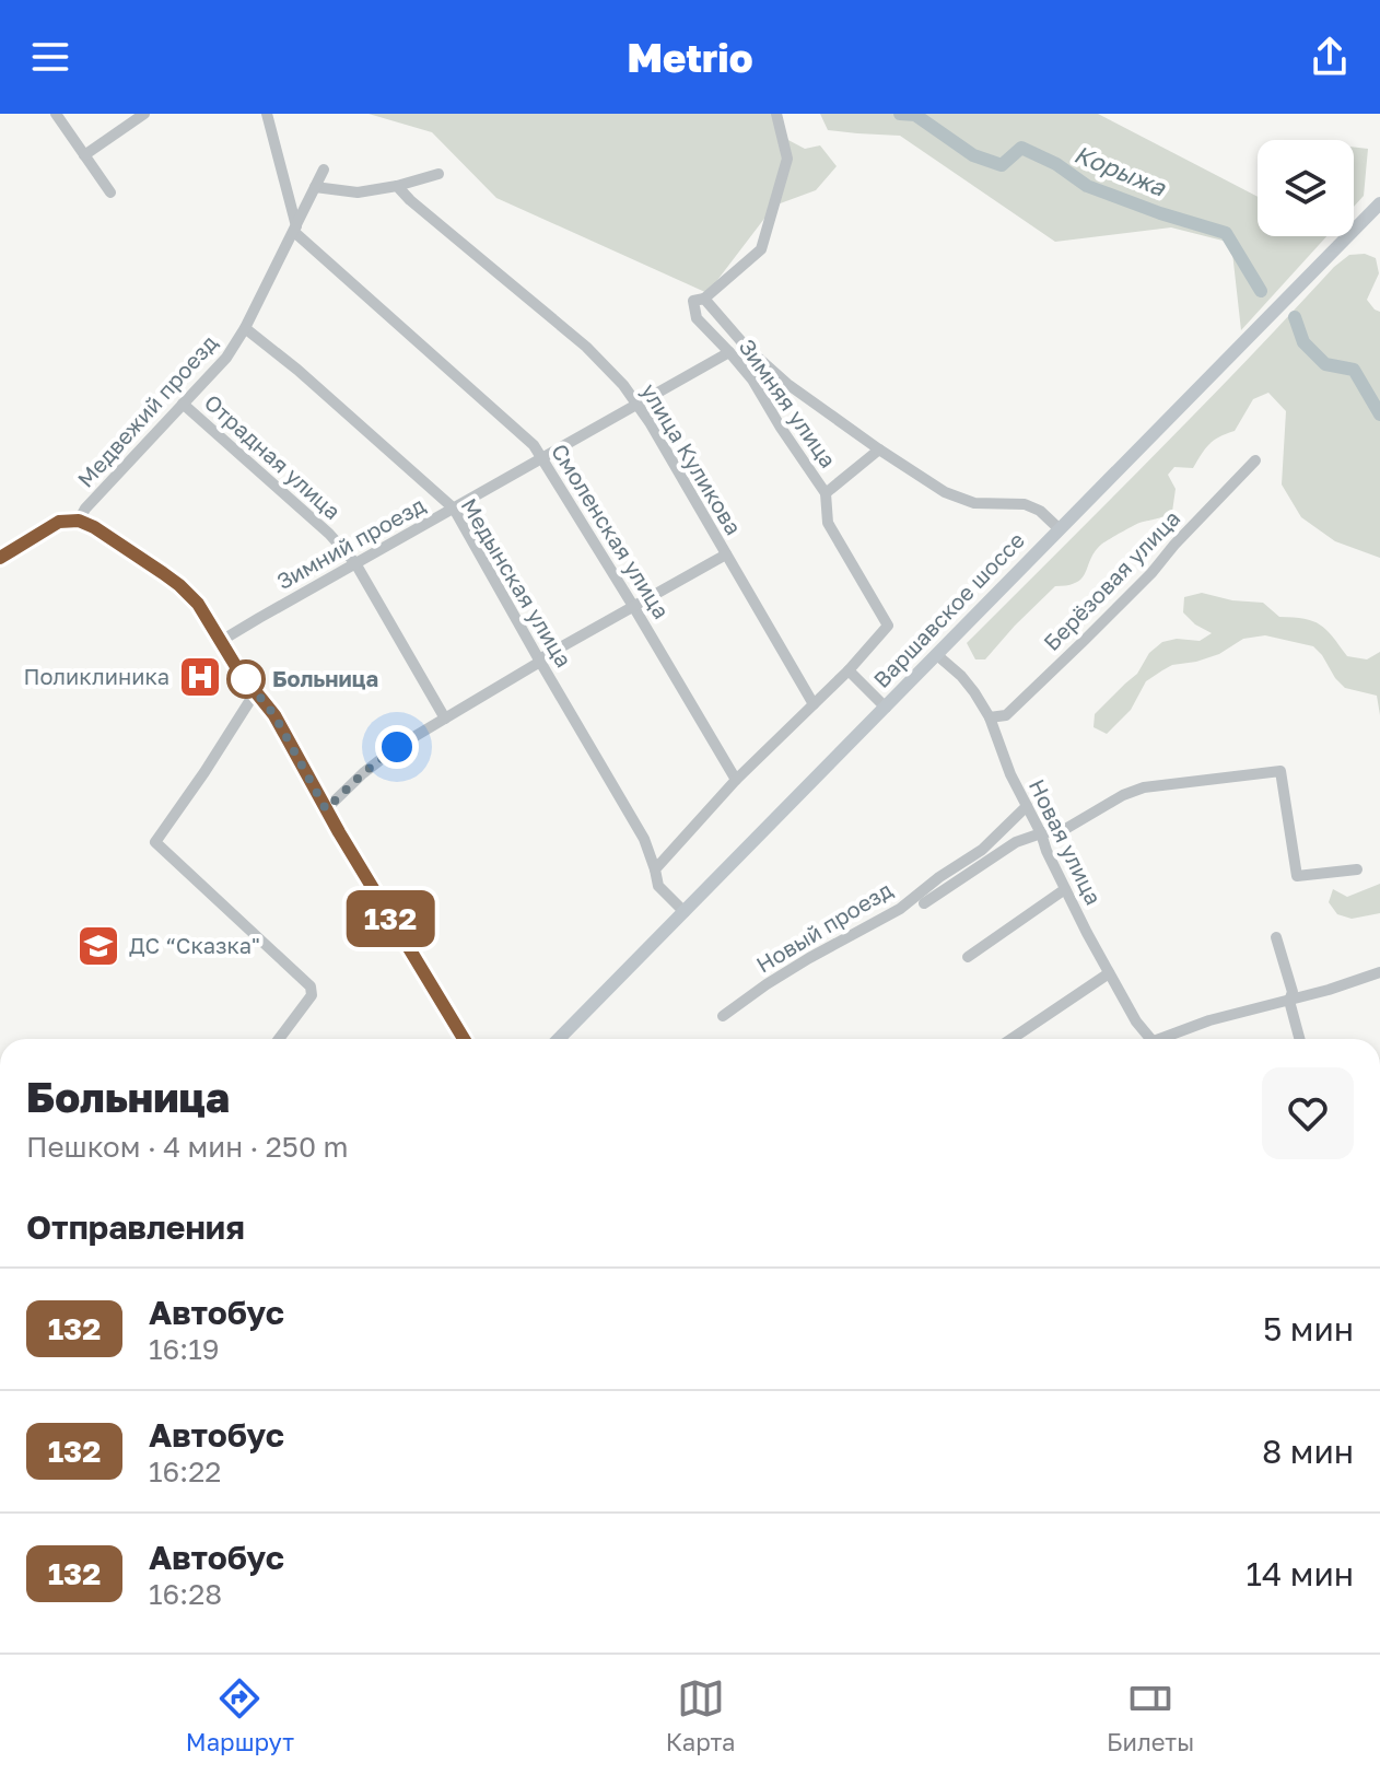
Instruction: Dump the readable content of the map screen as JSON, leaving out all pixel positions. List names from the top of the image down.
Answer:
{
  "streets": {
    "main road": ["Варшавское шоссе"],
    "street": [
      "Зимняя улица",
      "Медвежий проезд",
      "Отрадная улица",
      "улица Куликова",
      "Смоленская улица",
      "Зимний проезд",
      "Берёзовая улица",
      "Медынская улица",
      "Новая улица",
      "Новый проезд"
    ]
  },
  "crossings": [
    ["Зимняя улица", "Зимний проезд"],
    ["Медвежий проезд", "Отрадная улица"],
    ["Медвежий проезд", "Смоленская улица"],
    ["Медвежий проезд", "Медынская улица"],
    ["Отрадная улица", "Зимний проезд"],
    ["улица Куликова", "Зимний проезд"],
    ["Смоленская улица", "Зимний проезд"],
    ["Зимний проезд", "Медынская улица"],
    ["Берёзовая улица", "Новая улица"],
    ["Медынская улица", "Варшавское шоссе"],
    ["Варшавское шоссе", "Новая улица"],
    ["Новая улица", "Новый проезд"]
  ],
  "water": ["Корыжа"],
  "places": {
    "hospital": ["Поликлиника"],
    "other": ["Больница"],
    "school or university": ["ДС “Сказка\""]
  },
  "lines": ["bus line 132"],
  "page": {
    "header": "Metrio",
    "on_map": "132",
    "heading": [
      ["Больница", "Пешком · 4 мин · 250 m"],
      "Отправления"
    ],
    "list": [
      {
        "mark": "132",
        "name": "Автобус",
        "note": "16:19",
        "value": "5 мин"
      },
      {
        "mark": "132",
        "name": "Автобус",
        "note": "16:22",
        "value": "8 мин"
      },
      {
        "mark": "132",
        "name": "Автобус",
        "note": "16:28",
        "value": "14 мин"
      }
    ],
    "tabs": ["Маршрут", "Карта", "Билеты"]
  }
}
